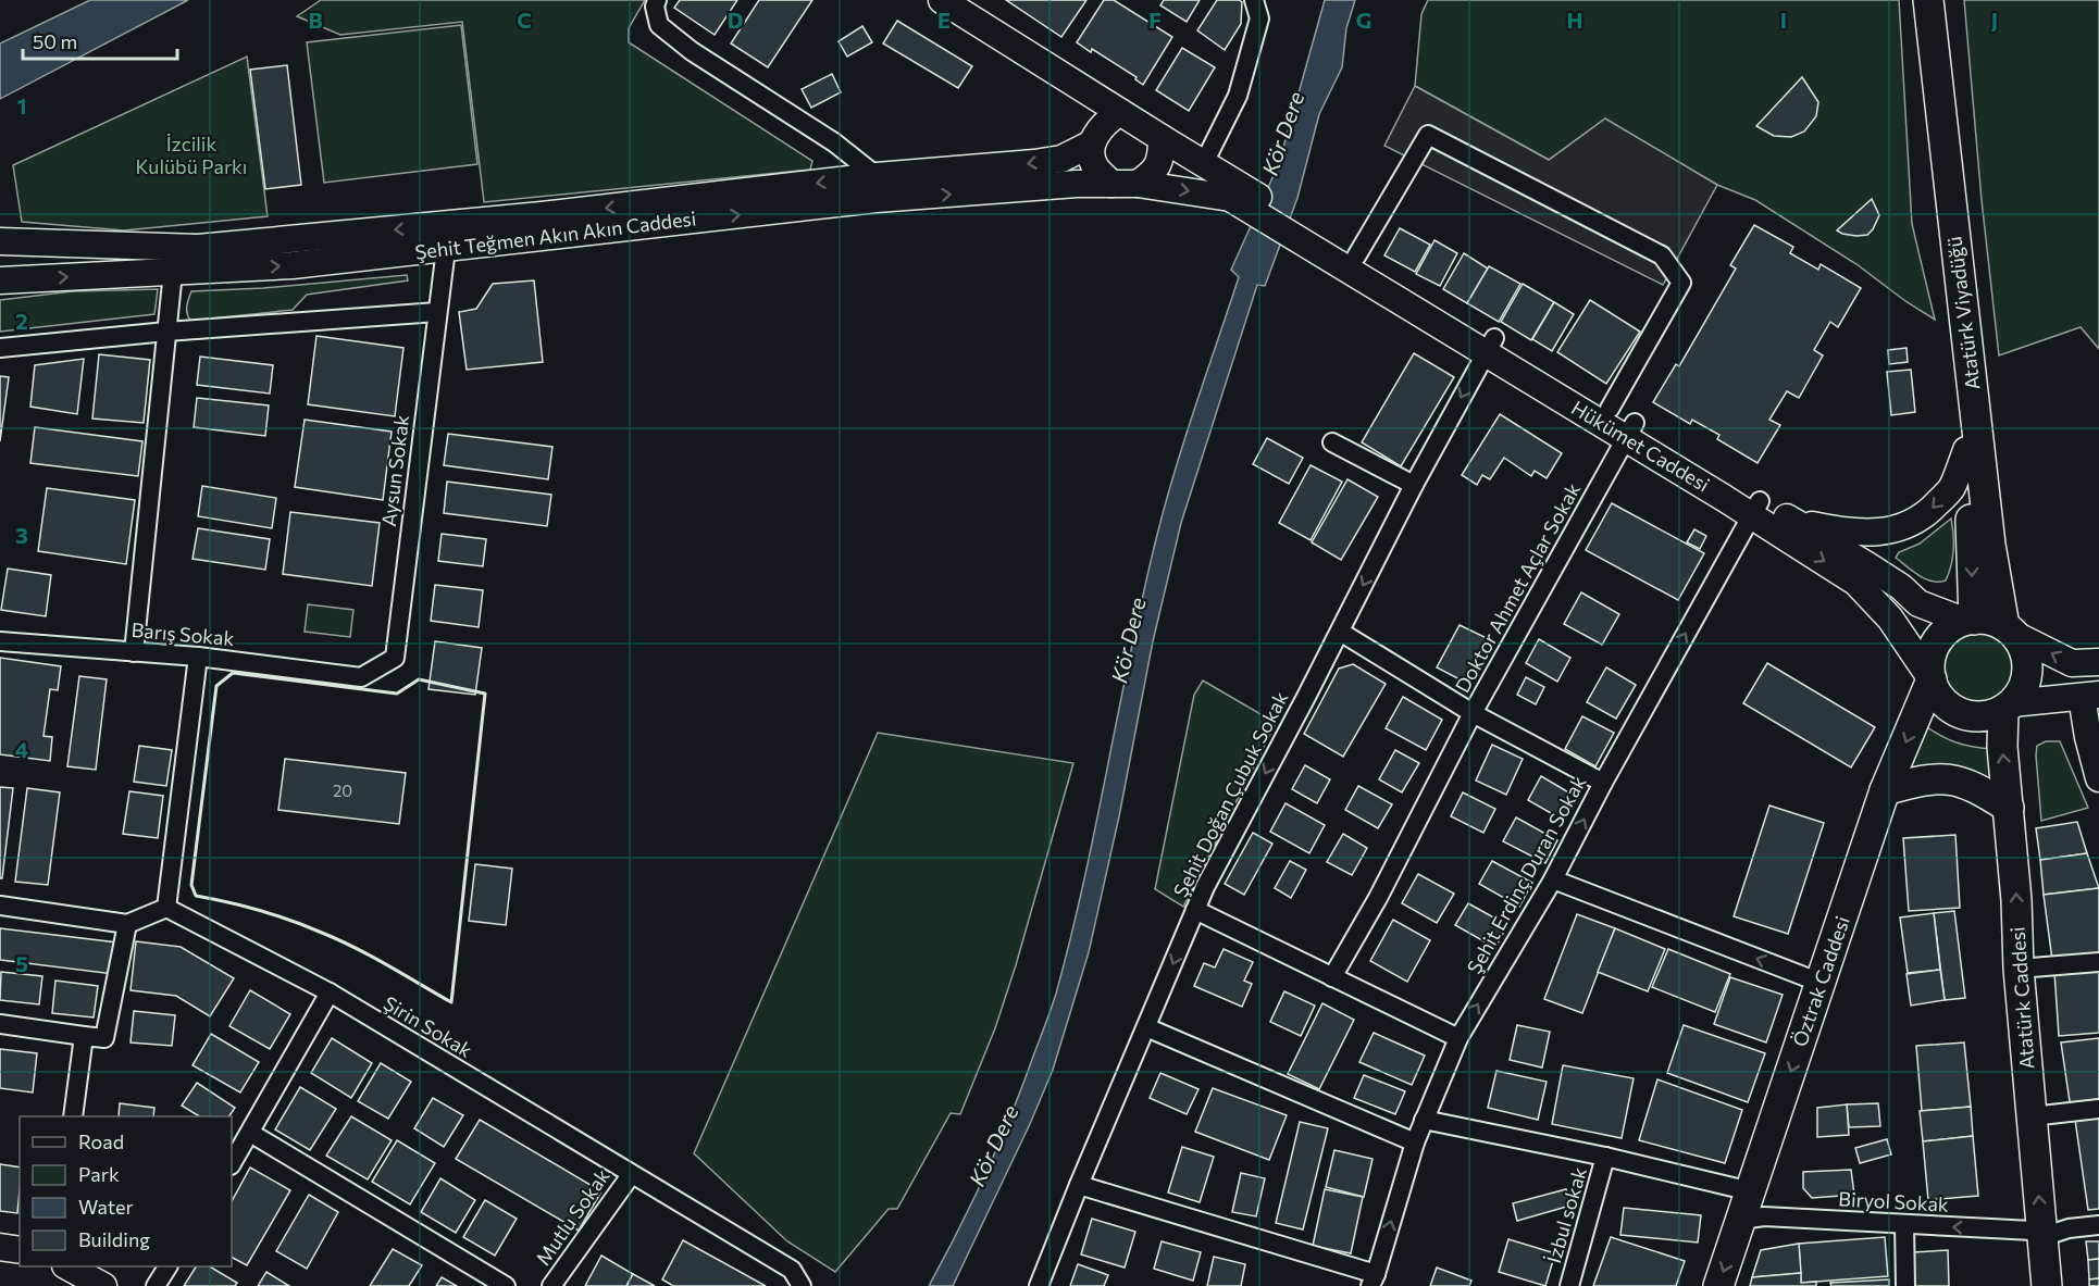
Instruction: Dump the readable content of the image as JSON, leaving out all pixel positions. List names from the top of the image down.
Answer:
{
  "streets": {
    "main road": [
      "Şehit Teğmen Akın Akın Caddesi",
      "Atatürk Viyadüğü",
      "Hükümet Caddesi",
      "Öztrak Caddesi",
      "Atatürk Caddesi"
    ],
    "street": [
      "Aysun Sokak",
      "Doktor Ahmet Açlar Sokak",
      "Barış Sokak",
      "Şehit Doğan Çubuk Sokak",
      "Şehit Erdinç Duran Sokak",
      "Şirin Sokak",
      "Biryol Sokak",
      "İzbul sokak",
      "Mutlu Sokak"
    ]
  },
  "crossings": [
    ["Şehit Teğmen Akın Akın Caddesi", "Aysun Sokak"],
    ["Atatürk Viyadüğü", "Hükümet Caddesi"],
    ["Atatürk Viyadüğü", "Öztrak Caddesi"],
    ["Atatürk Viyadüğü", "Atatürk Caddesi"],
    ["Hükümet Caddesi", "Doktor Ahmet Açlar Sokak"],
    ["Hükümet Caddesi", "Şehit Doğan Çubuk Sokak"],
    ["Hükümet Caddesi", "Şehit Erdinç Duran Sokak"],
    ["Hükümet Caddesi", "Öztrak Caddesi"],
    ["Hükümet Caddesi", "Atatürk Caddesi"],
    ["Aysun Sokak", "Barış Sokak"],
    ["Doktor Ahmet Açlar Sokak", "Şehit Erdinç Duran Sokak"],
    ["Öztrak Caddesi", "Atatürk Caddesi"],
    ["Öztrak Caddesi", "Biryol Sokak"],
    ["Atatürk Caddesi", "Biryol Sokak"],
    ["Şirin Sokak", "Mutlu Sokak"]
  ],
  "one_way": ["Öztrak Caddesi", "Atatürk Caddesi"],
  "water": ["Kör Dere"],
  "parks": ["İzcilik Kulübü Parkı"],
  "house_numbers": ["20"],
  "legend": [
    "Road",
    "Park",
    "Water",
    "Building"
  ],
  "scale_bar": "50 m",
  "grid": {
    "columns": [
      "B",
      "C",
      "D",
      "E",
      "F",
      "G",
      "H",
      "I",
      "J"
    ],
    "rows": [
      "1",
      "2",
      "3",
      "4",
      "5"
    ]
  }
}
